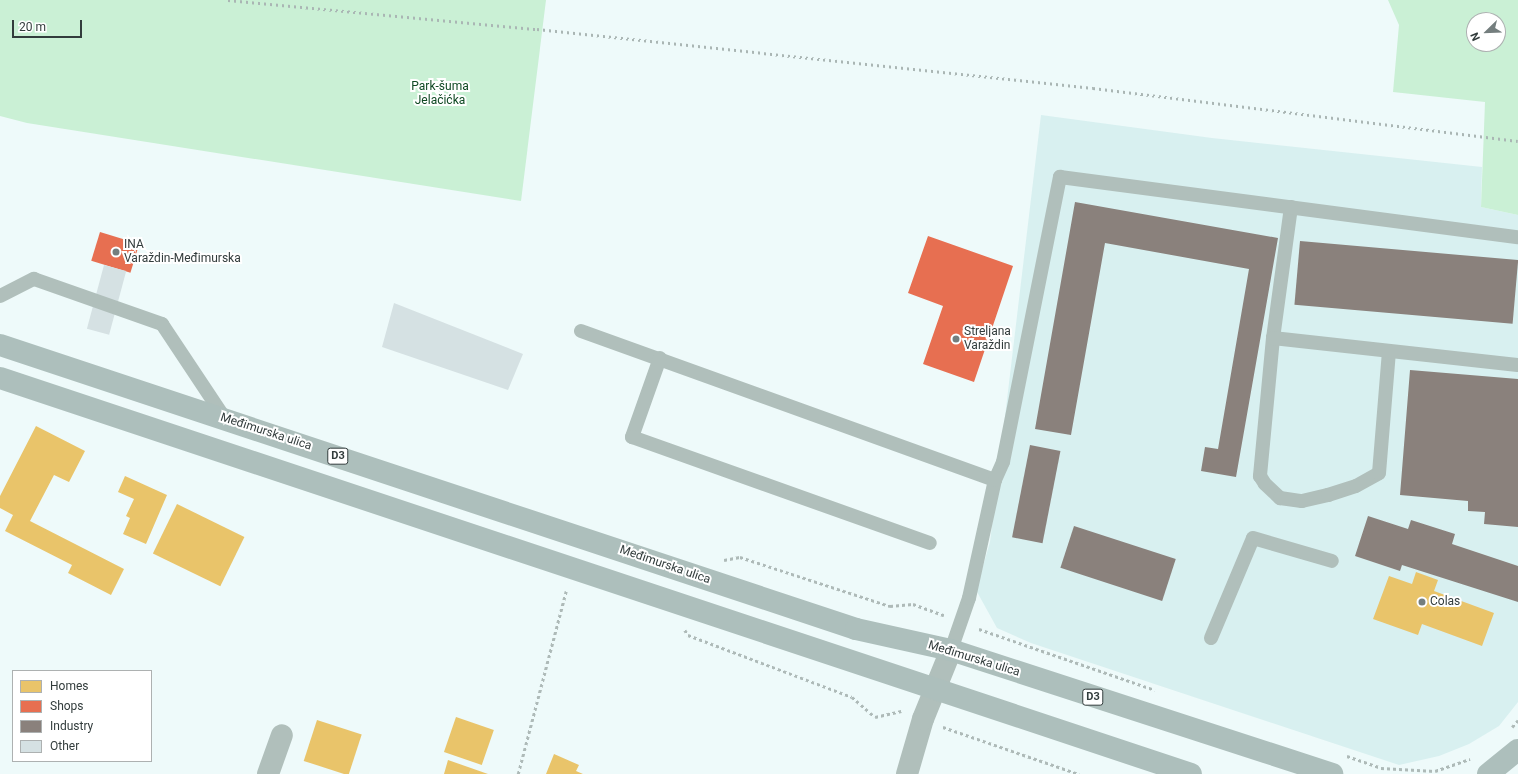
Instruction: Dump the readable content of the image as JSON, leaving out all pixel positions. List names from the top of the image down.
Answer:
{
  "streets": {
    "main road": ["Međimurska ulica", "D3"]
  },
  "parks": ["Park-šuma Jelačićka"],
  "places": ["INA Varaždin-Međimurska", "Streljana Varaždin", "Colas"],
  "legend": [
    "Homes",
    "Shops",
    "Industry",
    "Other"
  ],
  "scale_bar": "20 m",
  "north": "bottom left"
}
